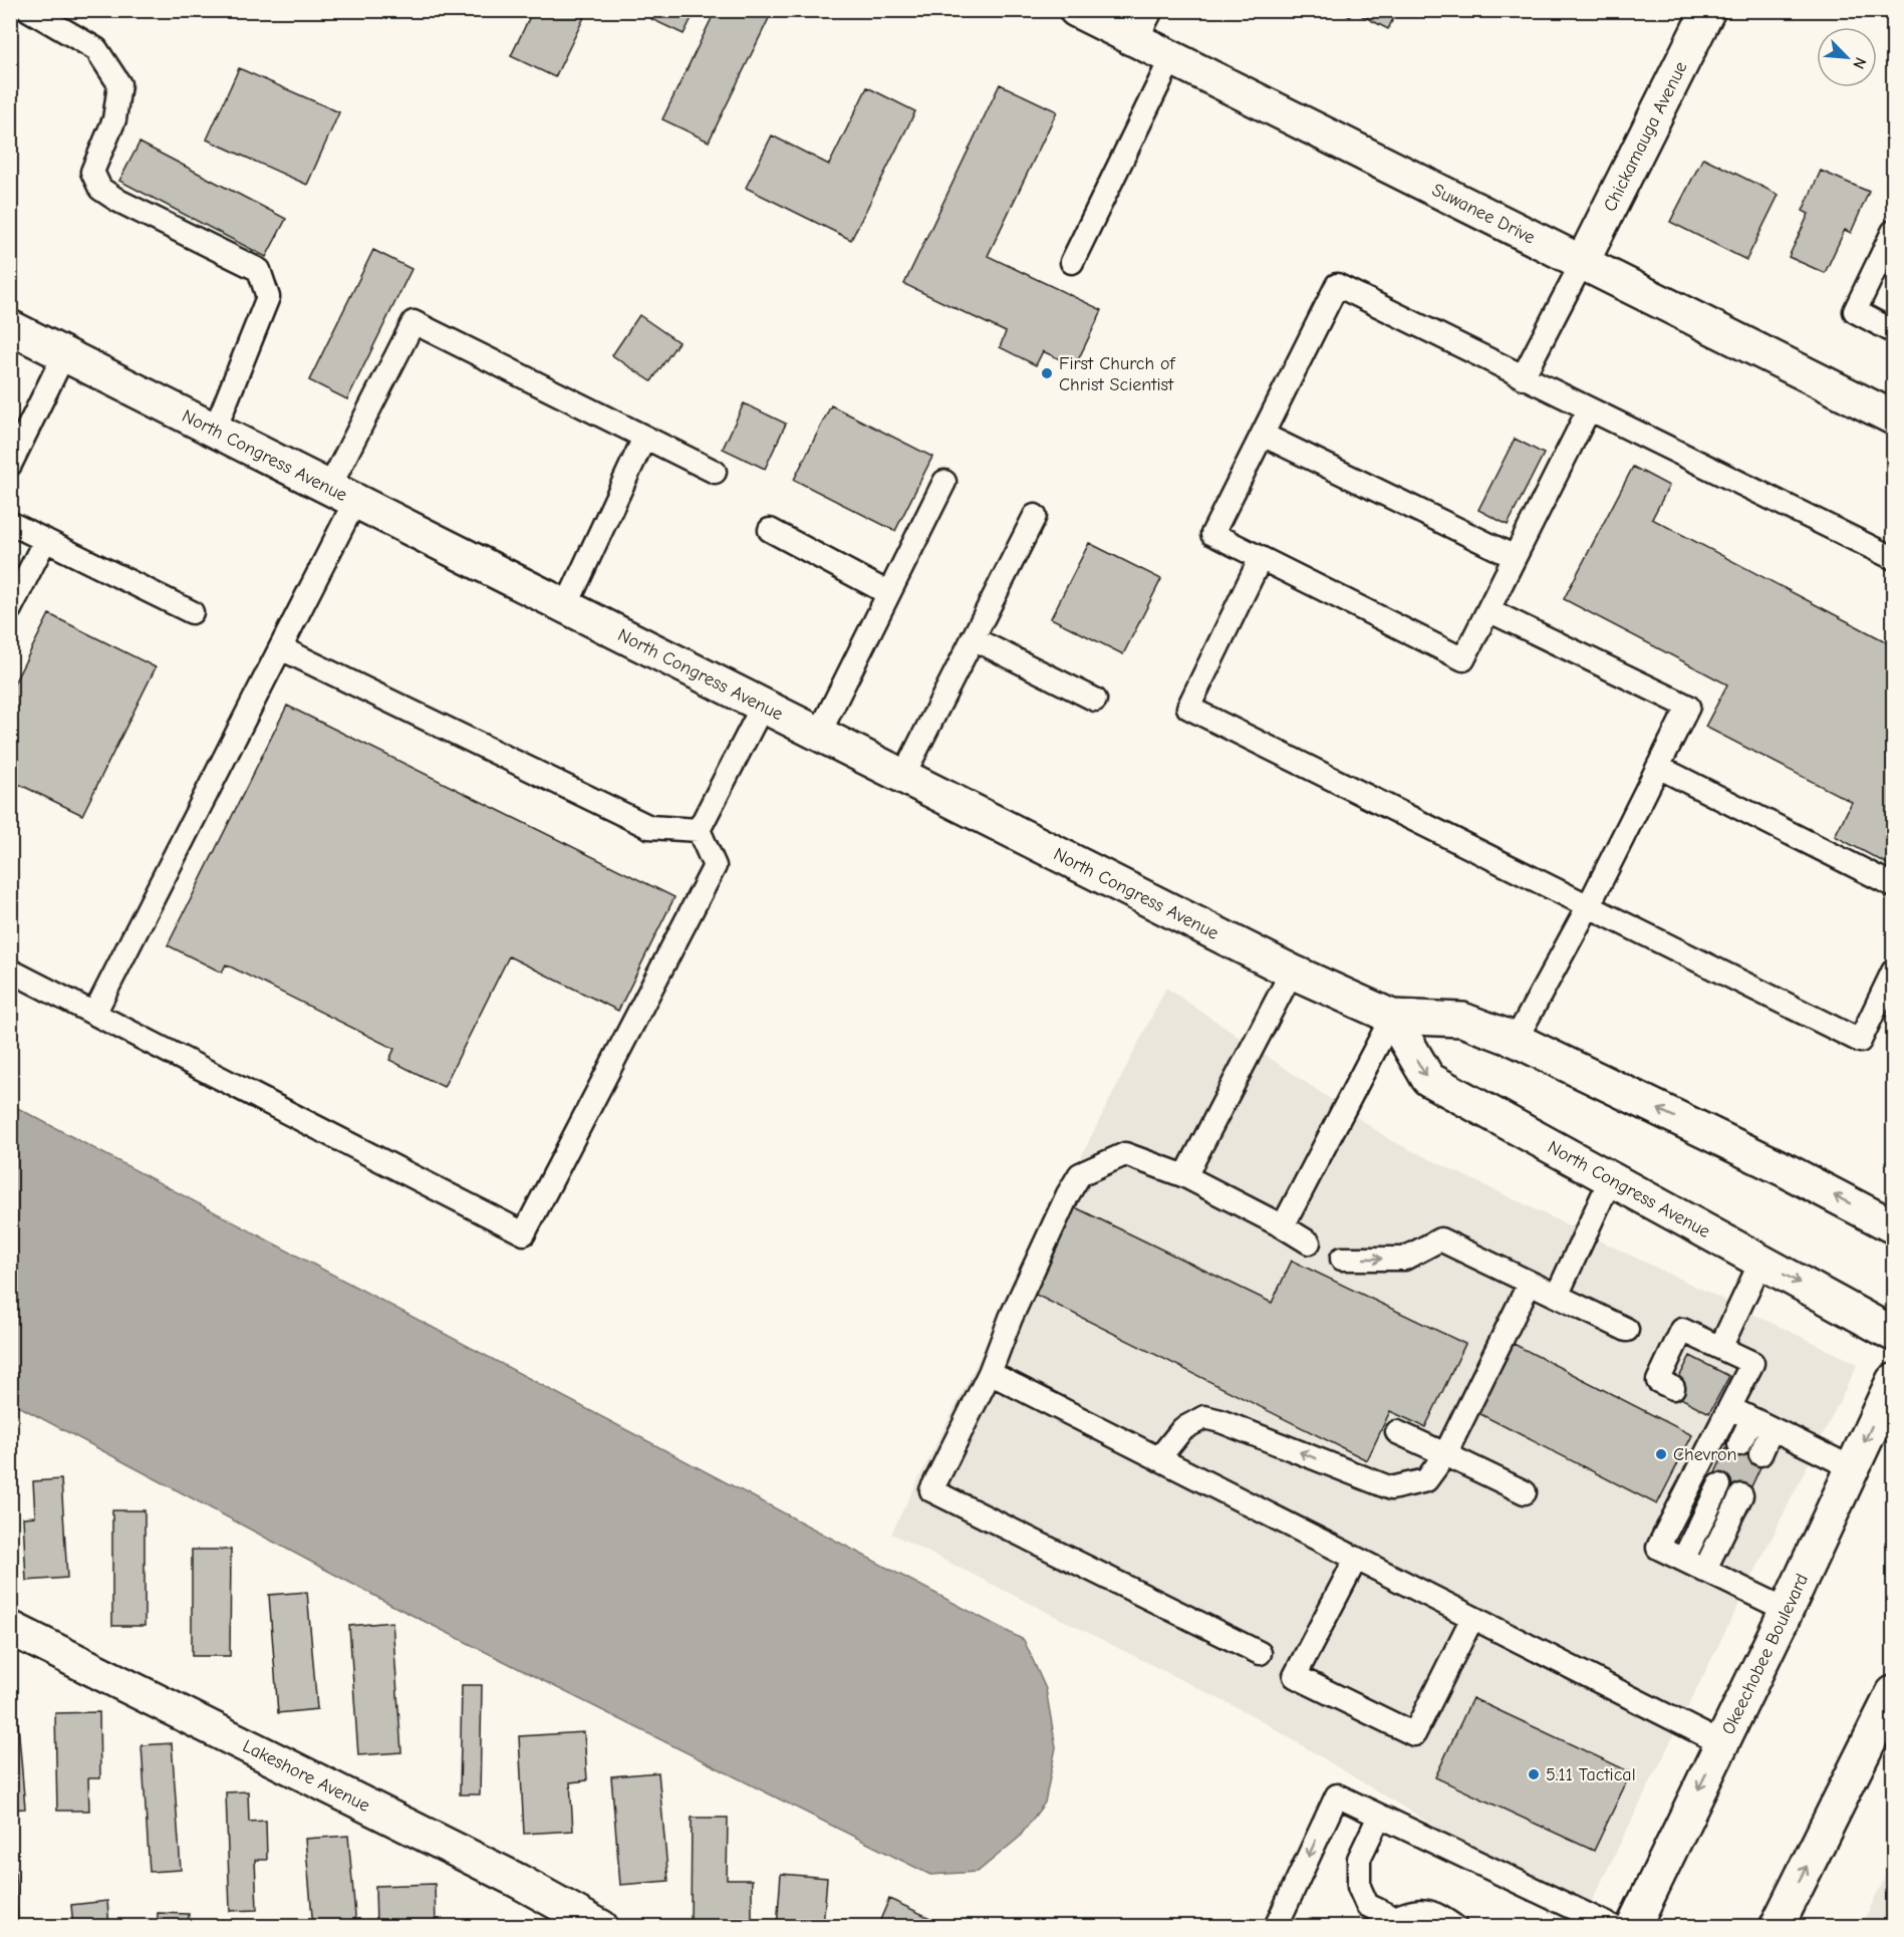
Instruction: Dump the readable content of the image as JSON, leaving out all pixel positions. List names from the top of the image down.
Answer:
{
  "streets": {
    "street": [
      "Chickamauga Avenue",
      "Suwanee Drive",
      "North Congress Avenue",
      "Okeechobee Boulevard",
      "Lakeshore Avenue"
    ]
  },
  "crossings": [
    ["Chickamauga Avenue", "Suwanee Drive"]
  ],
  "places": ["First Church of Christ Scientist", "Chevron", "5.11 Tactical"],
  "north": "bottom right"
}
